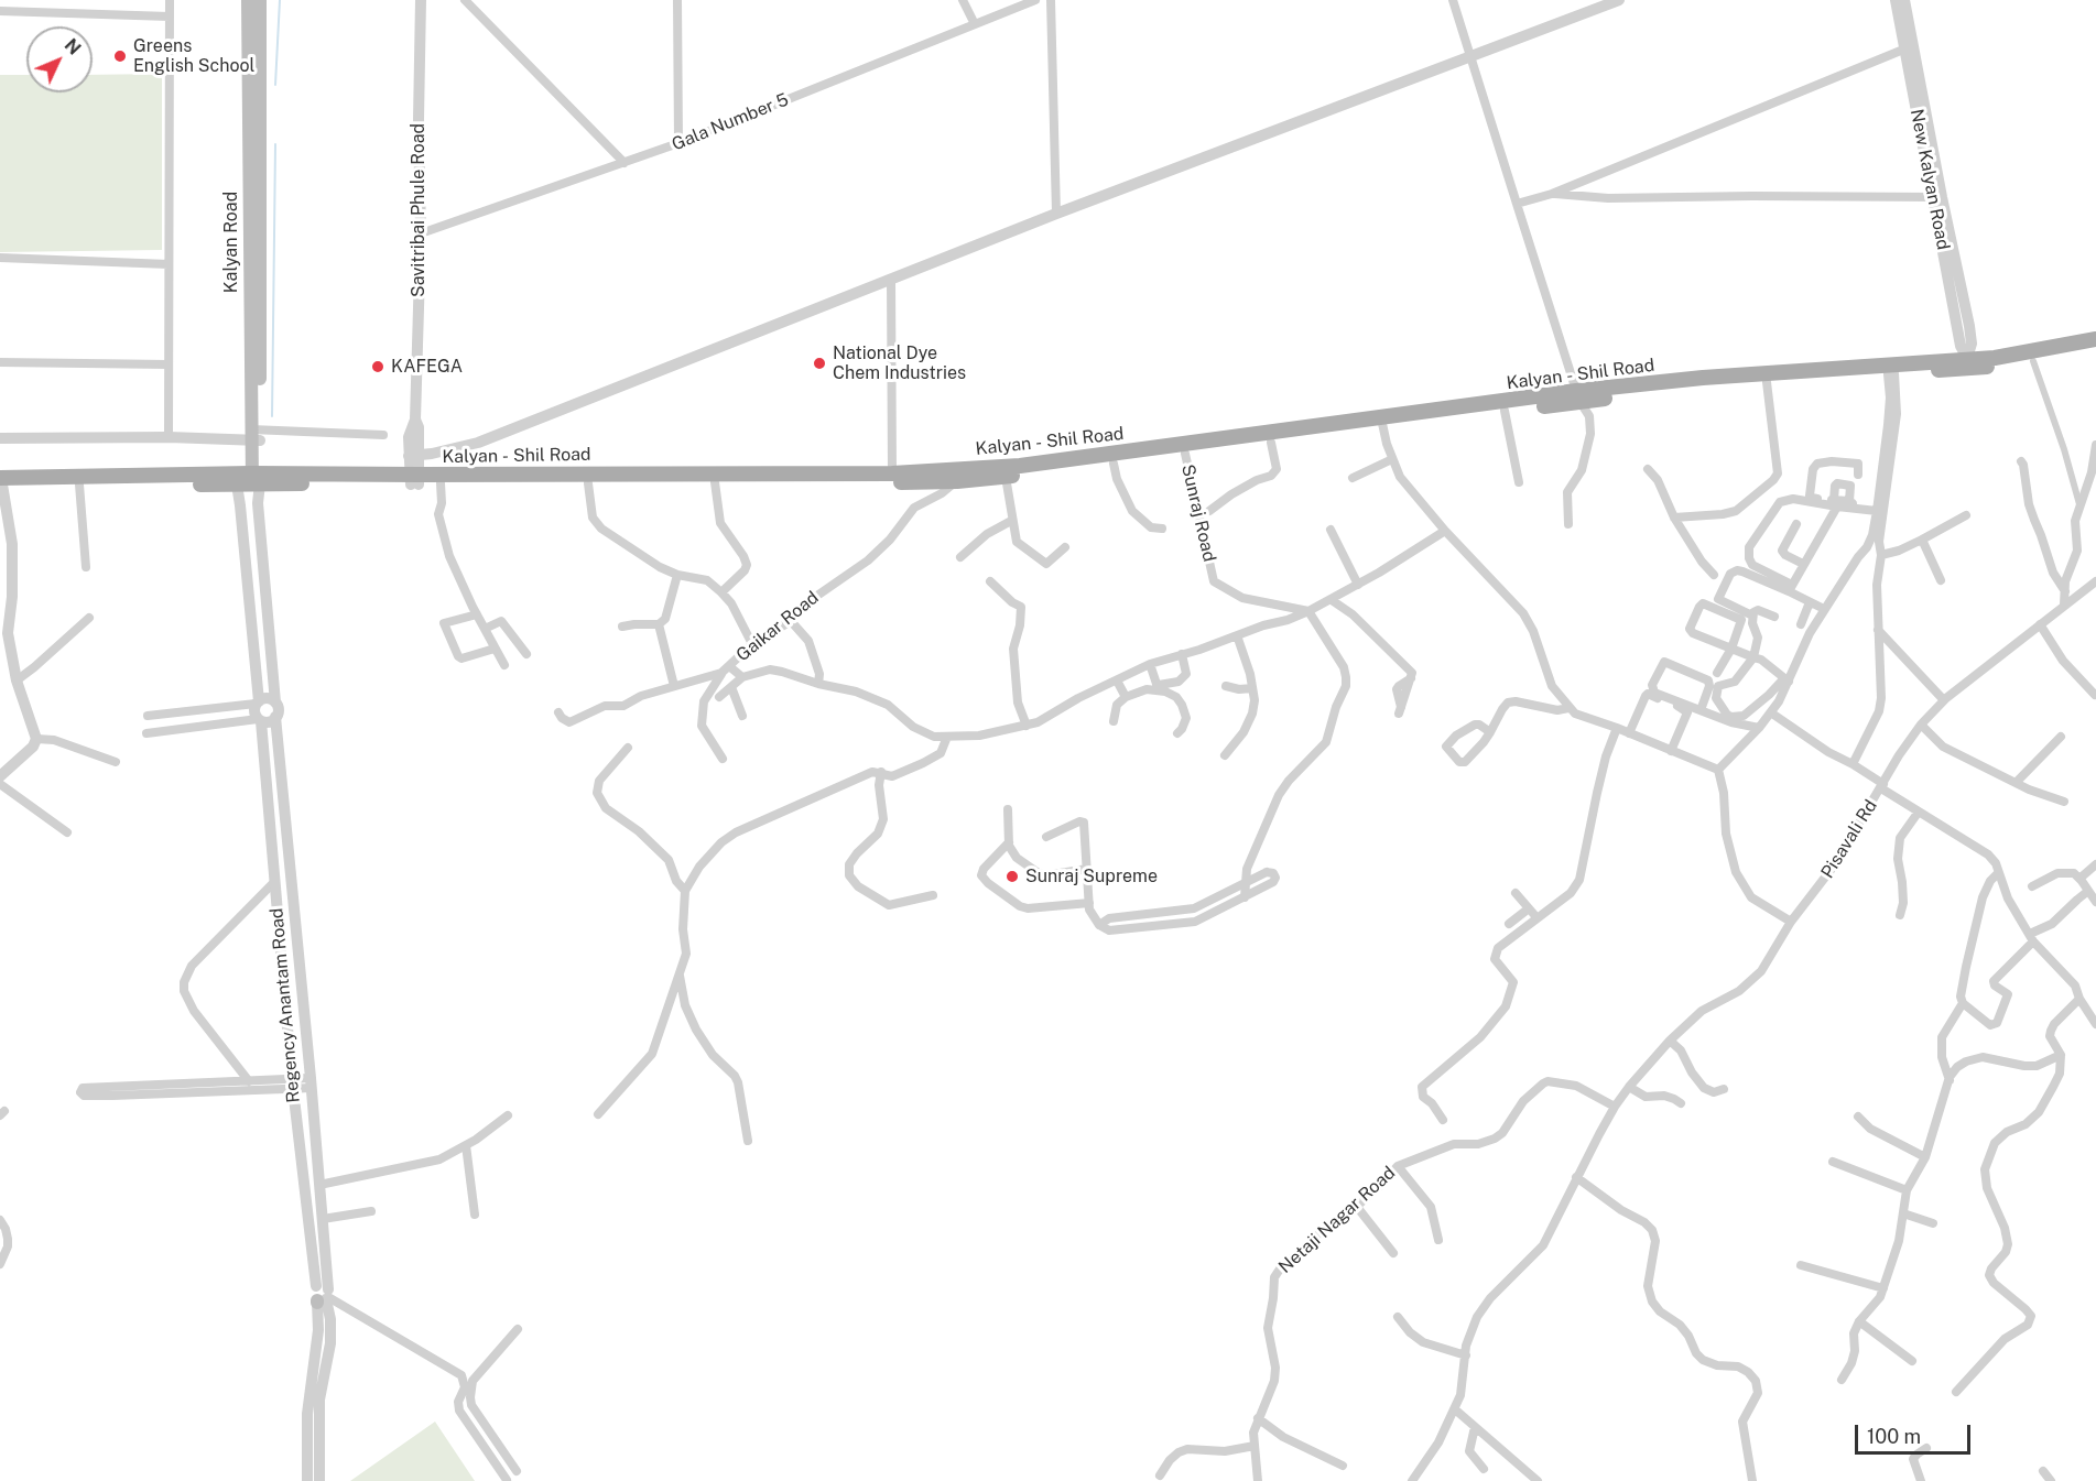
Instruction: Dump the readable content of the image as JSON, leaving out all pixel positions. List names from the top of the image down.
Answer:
{
  "streets": {
    "main road": ["Kalyan Road", "Kalyan - Shil Road"],
    "street": [
      "Gala Number 5",
      "New Kalyan Road",
      "Savitribai Phule Road",
      "Sunraj Road",
      "Gaikar Road",
      "Pisavali Rd",
      "Regency Anantam Road",
      "Netaji Nagar Road"
    ]
  },
  "crossings": [
    ["Gala Number 5", "Savitribai Phule Road"],
    ["New Kalyan Road", "Kalyan - Shil Road"],
    ["Savitribai Phule Road", "Kalyan - Shil Road"],
    ["Kalyan Road", "Kalyan - Shil Road"],
    ["Kalyan - Shil Road", "Sunraj Road"],
    ["Kalyan - Shil Road", "Gaikar Road"],
    ["Pisavali Rd", "Netaji Nagar Road"]
  ],
  "places": [
    "Greens English School",
    "National Dye Chem Industries",
    "KAFEGA",
    "Sunraj Supreme"
  ],
  "scale_bar": "100 m",
  "north": "top right"
}
